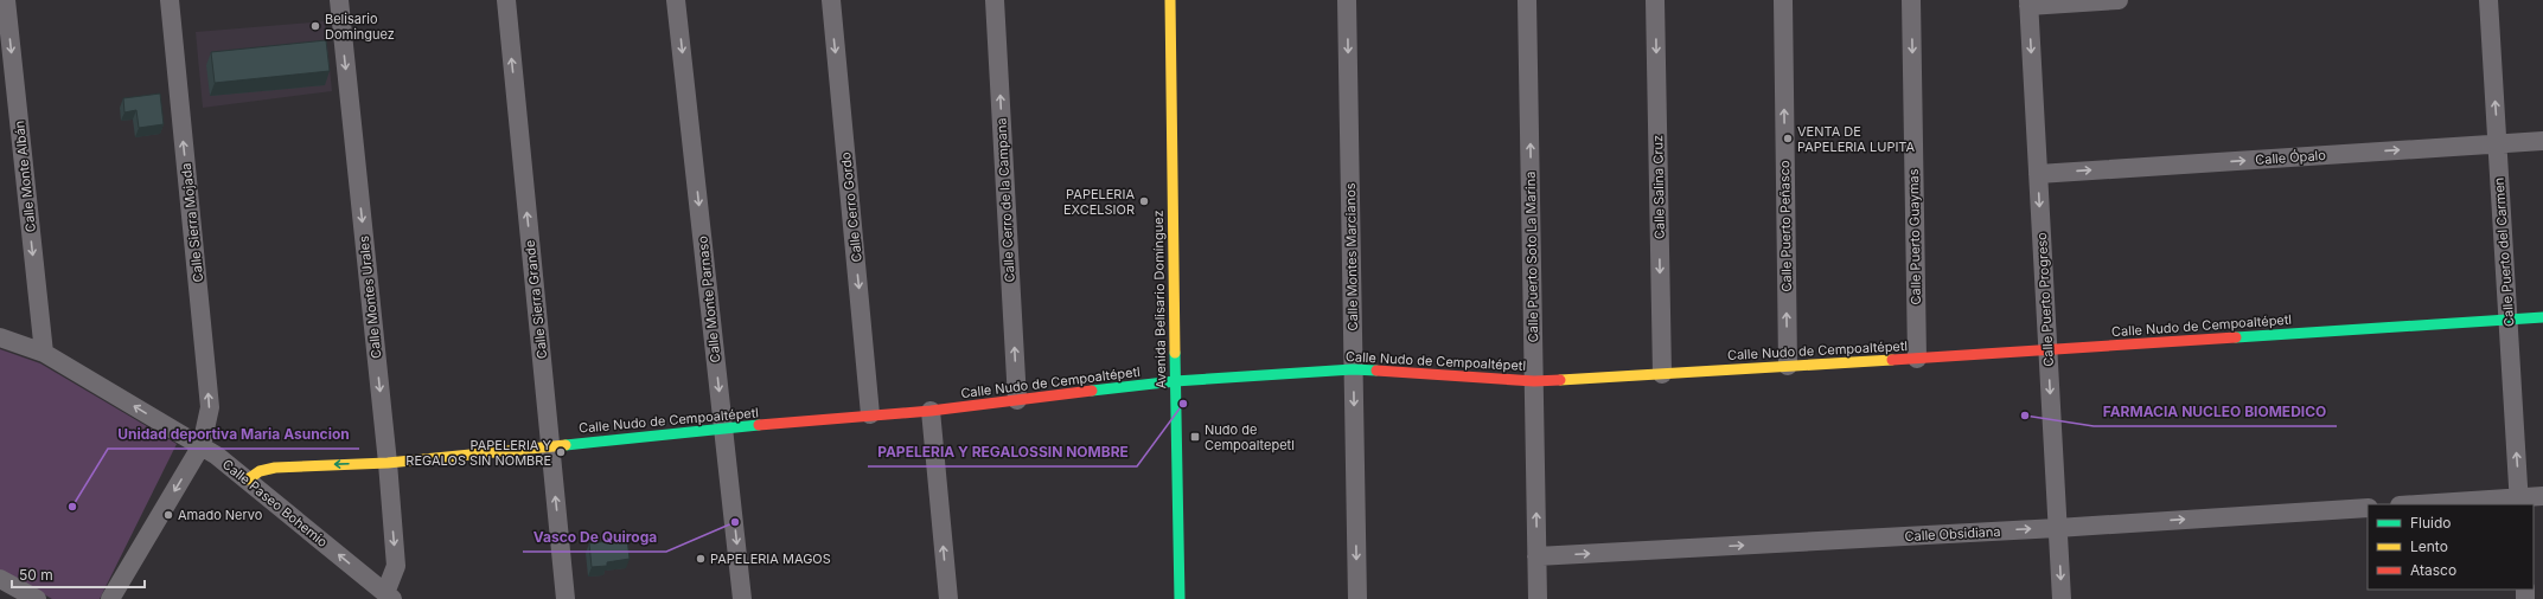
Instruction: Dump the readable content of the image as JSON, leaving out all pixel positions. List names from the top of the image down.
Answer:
{
  "streets": {
    "street": [
      "Calle Ópalo",
      "Calle Monte Albán",
      "Calle Salina Cruz",
      "Calle Cerro de la Campana",
      "Calle Cerro Gordo",
      "Calle Sierra Mojada",
      "Calle Puerto Peñasco",
      "Calle Puerto Guaymas",
      "Calle Puerto del Carmen",
      "Calle Montes Marcianos",
      "Calle Puerto Soto La Marina",
      "Calle Montes Urales",
      "Calle Sierra Grande",
      "Calle Monte Parnaso",
      "Avenida Belisario Domínguez",
      "Calle Puerto Progreso",
      "Calle Nudo de Cempoaltépetl",
      "Calle Paseo Bohemio",
      "Calle Obsidiana"
    ]
  },
  "crossings": [
    ["Calle Ópalo", "Calle Puerto del Carmen"],
    ["Calle Ópalo", "Calle Puerto Progreso"],
    ["Calle Monte Albán", "Calle Paseo Bohemio"],
    ["Calle Salina Cruz", "Calle Nudo de Cempoaltépetl"],
    ["Calle Cerro de la Campana", "Calle Nudo de Cempoaltépetl"],
    ["Calle Cerro Gordo", "Calle Nudo de Cempoaltépetl"],
    ["Calle Sierra Mojada", "Calle Paseo Bohemio"],
    ["Calle Puerto Peñasco", "Calle Nudo de Cempoaltépetl"],
    ["Calle Puerto Guaymas", "Calle Nudo de Cempoaltépetl"],
    ["Calle Puerto del Carmen", "Calle Nudo de Cempoaltépetl"],
    ["Calle Montes Marcianos", "Calle Nudo de Cempoaltépetl"],
    ["Calle Puerto Soto La Marina", "Calle Nudo de Cempoaltépetl"],
    ["Calle Puerto Soto La Marina", "Calle Obsidiana"],
    ["Calle Montes Urales", "Calle Nudo de Cempoaltépetl"],
    ["Calle Montes Urales", "Calle Paseo Bohemio"],
    ["Calle Sierra Grande", "Calle Nudo de Cempoaltépetl"],
    ["Calle Monte Parnaso", "Calle Nudo de Cempoaltépetl"],
    ["Avenida Belisario Domínguez", "Calle Nudo de Cempoaltépetl"],
    ["Calle Puerto Progreso", "Calle Nudo de Cempoaltépetl"],
    ["Calle Puerto Progreso", "Calle Obsidiana"],
    ["Calle Nudo de Cempoaltépetl", "Calle Paseo Bohemio"]
  ],
  "one_way": [
    "Calle Ópalo",
    "Calle Monte Albán",
    "Calle Salina Cruz",
    "Calle Cerro de la Campana",
    "Calle Cerro Gordo",
    "Calle Puerto Peñasco",
    "Calle Puerto Guaymas",
    "Calle Puerto del Carmen",
    "Calle Montes Marcianos",
    "Calle Puerto Soto La Marina",
    "Calle Montes Urales",
    "Calle Sierra Grande",
    "Calle Monte Parnaso",
    "Calle Puerto Progreso",
    "Calle Paseo Bohemio",
    "Calle Obsidiana"
  ],
  "places": {
    "other": [
      "Belisario Dominguez",
      "VENTA DE PAPELERIA LUPITA",
      "PAPELERIA EXCELSIOR",
      "PAPELERIA Y REGALOSSIN NOMBRE",
      "FARMACIA NUCLEO BIOMEDICO",
      "PAPELERIA Y REGALOS SIN NOMBRE",
      "Unidad deportiva Maria Asuncion",
      "Amado Nervo",
      "Vasco De Quiroga",
      "PAPELERIA MAGOS"
    ],
    "transit": ["Nudo de Cempoaltepetl"]
  },
  "legend": ["Fluido", "Lento", "Atasco"],
  "scale_bar": "50 m"
}
